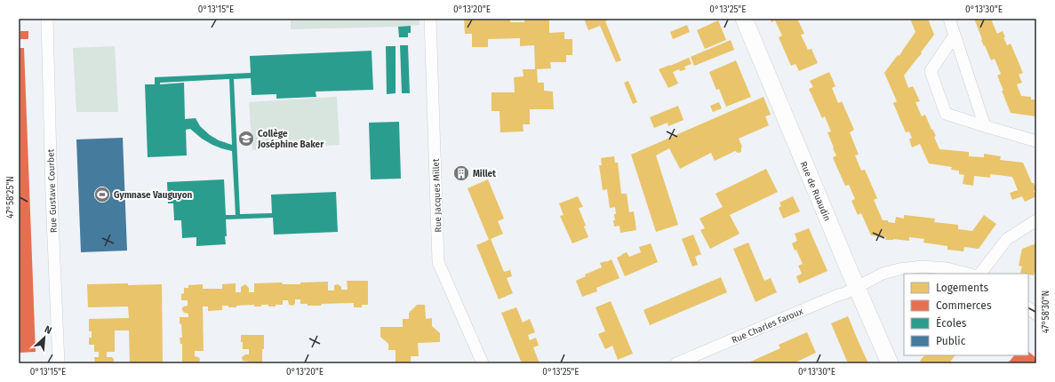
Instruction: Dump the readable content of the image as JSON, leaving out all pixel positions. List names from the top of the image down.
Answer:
{
  "streets": {
    "street": [
      "Rue Gustave Courbet",
      "Rue de Ruaudin",
      "Rue Jacques Millet",
      "Rue Charles Faroux"
    ]
  },
  "crossings": [
    ["Rue de Ruaudin", "Rue Charles Faroux"]
  ],
  "places": {
    "school or university": ["Collège Joséphine Baker"],
    "building": ["Millet"],
    "sports": ["Gymnase Vauguyon"]
  },
  "legend": [
    "Logements",
    "Commerces",
    "Écoles",
    "Public"
  ],
  "north": "top right",
  "coordinates": [
    "0°13'15\"E",
    "0°13'20\"E",
    "0°13'25\"E",
    "0°13'30\"E",
    "47°58'25\"N",
    "47°58'30\"N"
  ]
}
